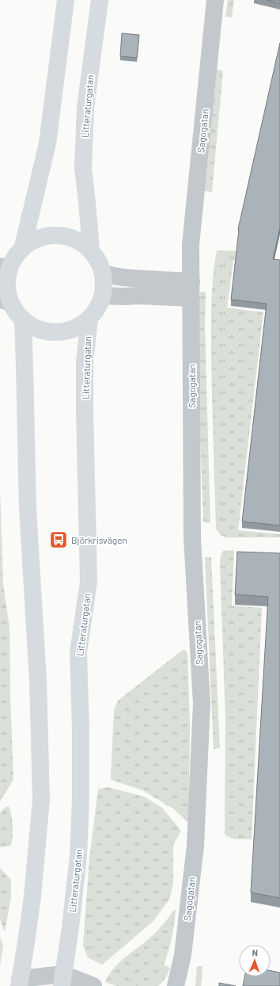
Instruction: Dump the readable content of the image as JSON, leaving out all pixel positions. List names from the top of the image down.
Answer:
{
  "streets": {
    "street": ["Litteraturgatan", "Sagogatan"]
  },
  "places": {
    "bus stop": ["Björkrisvägen"]
  },
  "north": "top"
}
